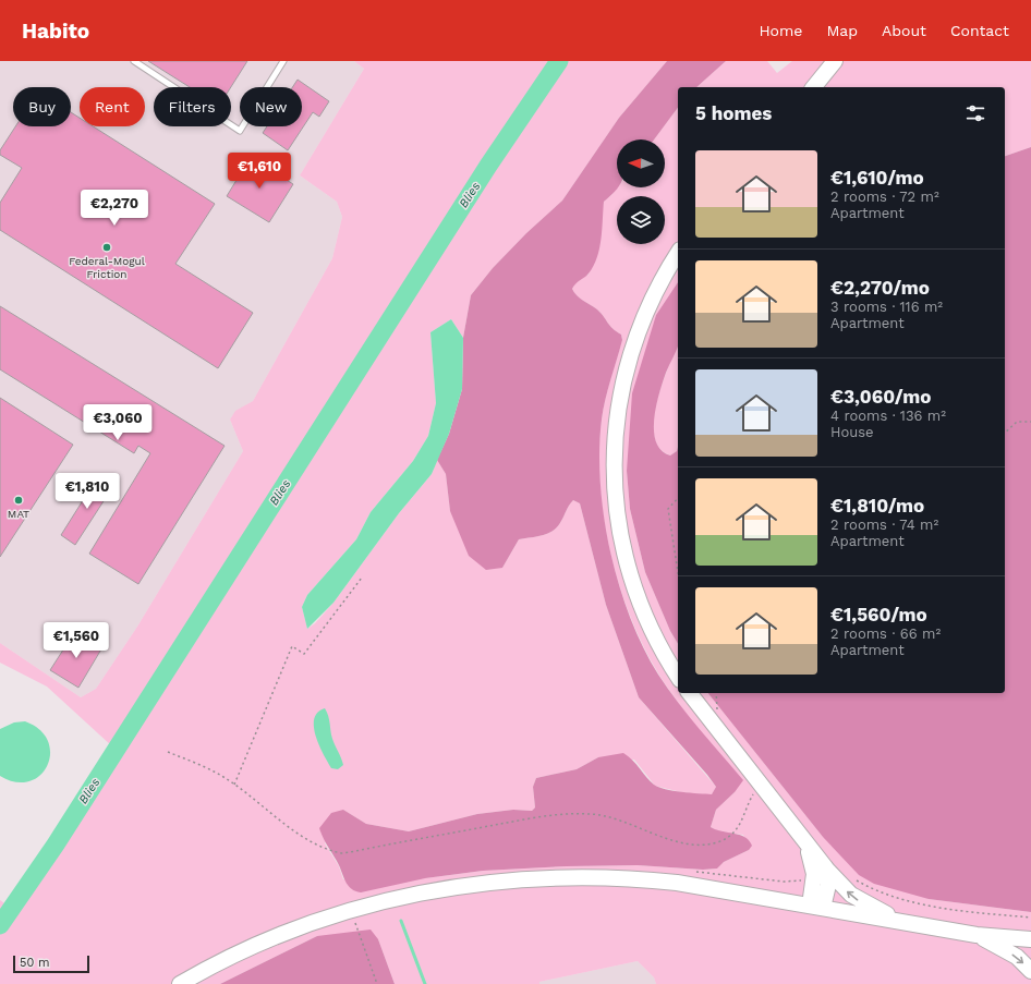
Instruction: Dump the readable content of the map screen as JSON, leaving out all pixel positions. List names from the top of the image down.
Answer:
{
  "water": ["Blies"],
  "places": ["Federal-Mogul Friction", "MAT"],
  "scale_bar": "50 m",
  "north": "left",
  "page": {
    "header": "Habito",
    "nav": [
      "Home",
      "Map",
      "About",
      "Contact"
    ],
    "chip": [
      "Buy",
      "Rent",
      "Filters",
      "New"
    ],
    "heading": "5 homes",
    "list": [
      {
        "name": "€1,610/mo",
        "note": "2 rooms · 72 m² · Apartment"
      },
      {
        "name": "€2,270/mo",
        "note": "3 rooms · 116 m² · Apartment"
      },
      {
        "name": "€3,060/mo",
        "note": "4 rooms · 136 m² · House"
      },
      {
        "name": "€1,810/mo",
        "note": "2 rooms · 74 m² · Apartment"
      },
      {
        "name": "€1,560/mo",
        "note": "2 rooms · 66 m² · Apartment"
      }
    ],
    "price": [
      "€1,610",
      "€2,270",
      "€3,060",
      "€1,810",
      "€1,560"
    ],
    "scale": "50 m"
  }
}
